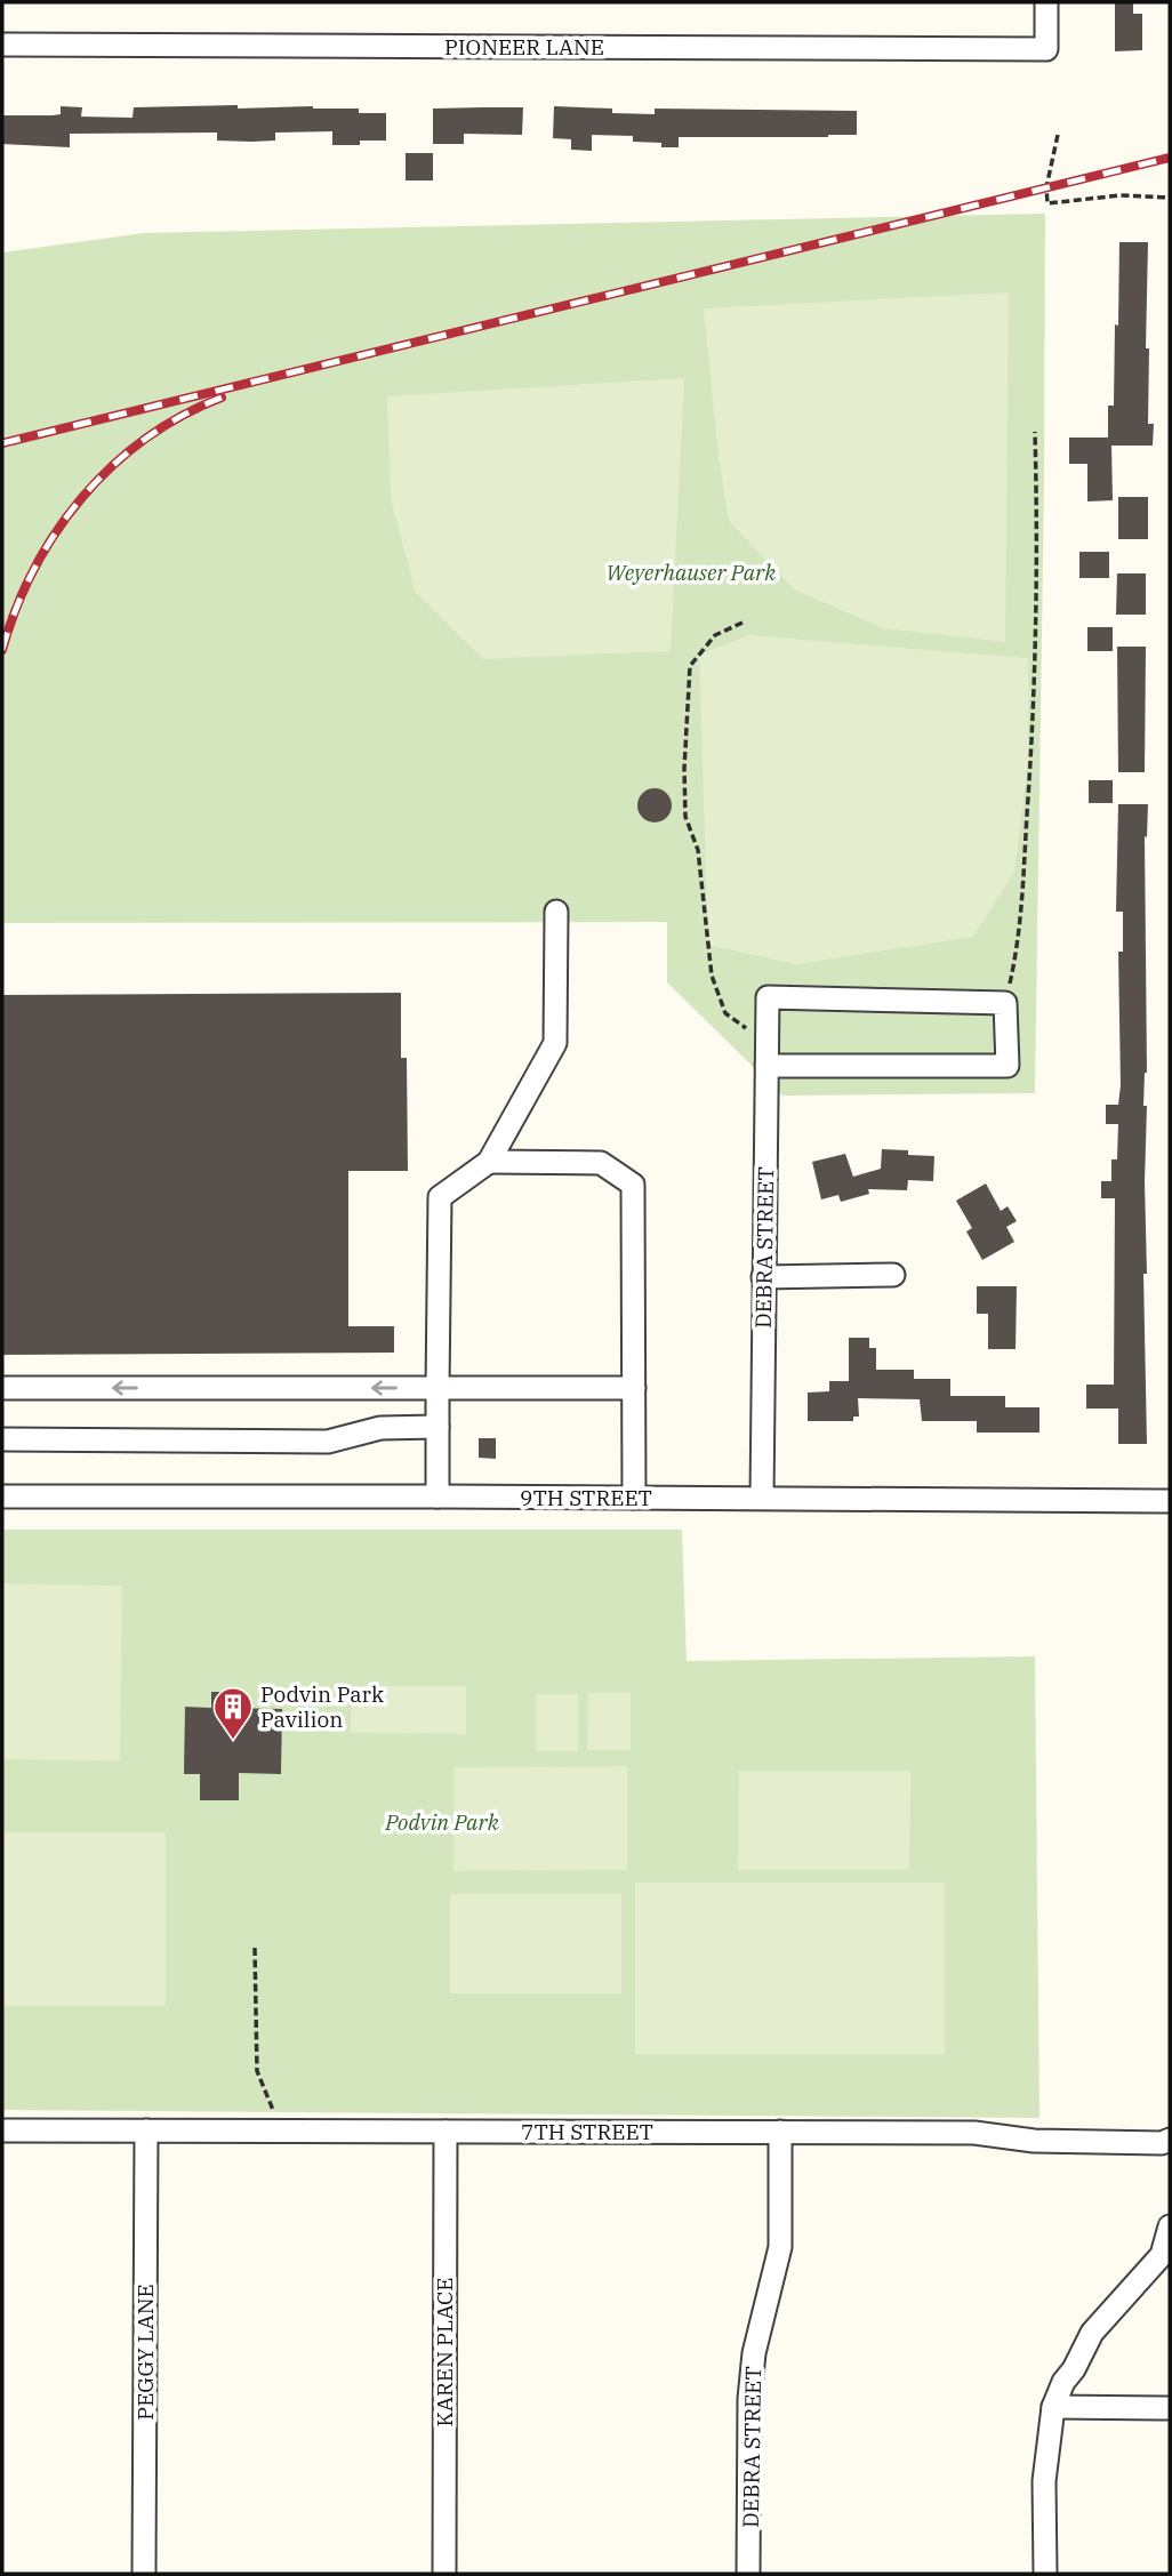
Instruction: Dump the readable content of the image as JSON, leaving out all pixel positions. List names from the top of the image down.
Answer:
{
  "streets": {
    "street": [
      "PIONEER LANE",
      "DEBRA STREET",
      "9TH STREET",
      "7TH STREET",
      "PEGGY LANE",
      "KAREN PLACE"
    ]
  },
  "crossings": [
    ["DEBRA STREET", "9TH STREET"],
    ["DEBRA STREET", "7TH STREET"],
    ["7TH STREET", "PEGGY LANE"],
    ["7TH STREET", "KAREN PLACE"]
  ],
  "parks": ["Weyerhauser Park", "Podvin Park"],
  "places": {
    "building": ["Podvin Park Pavilion"]
  }
}
